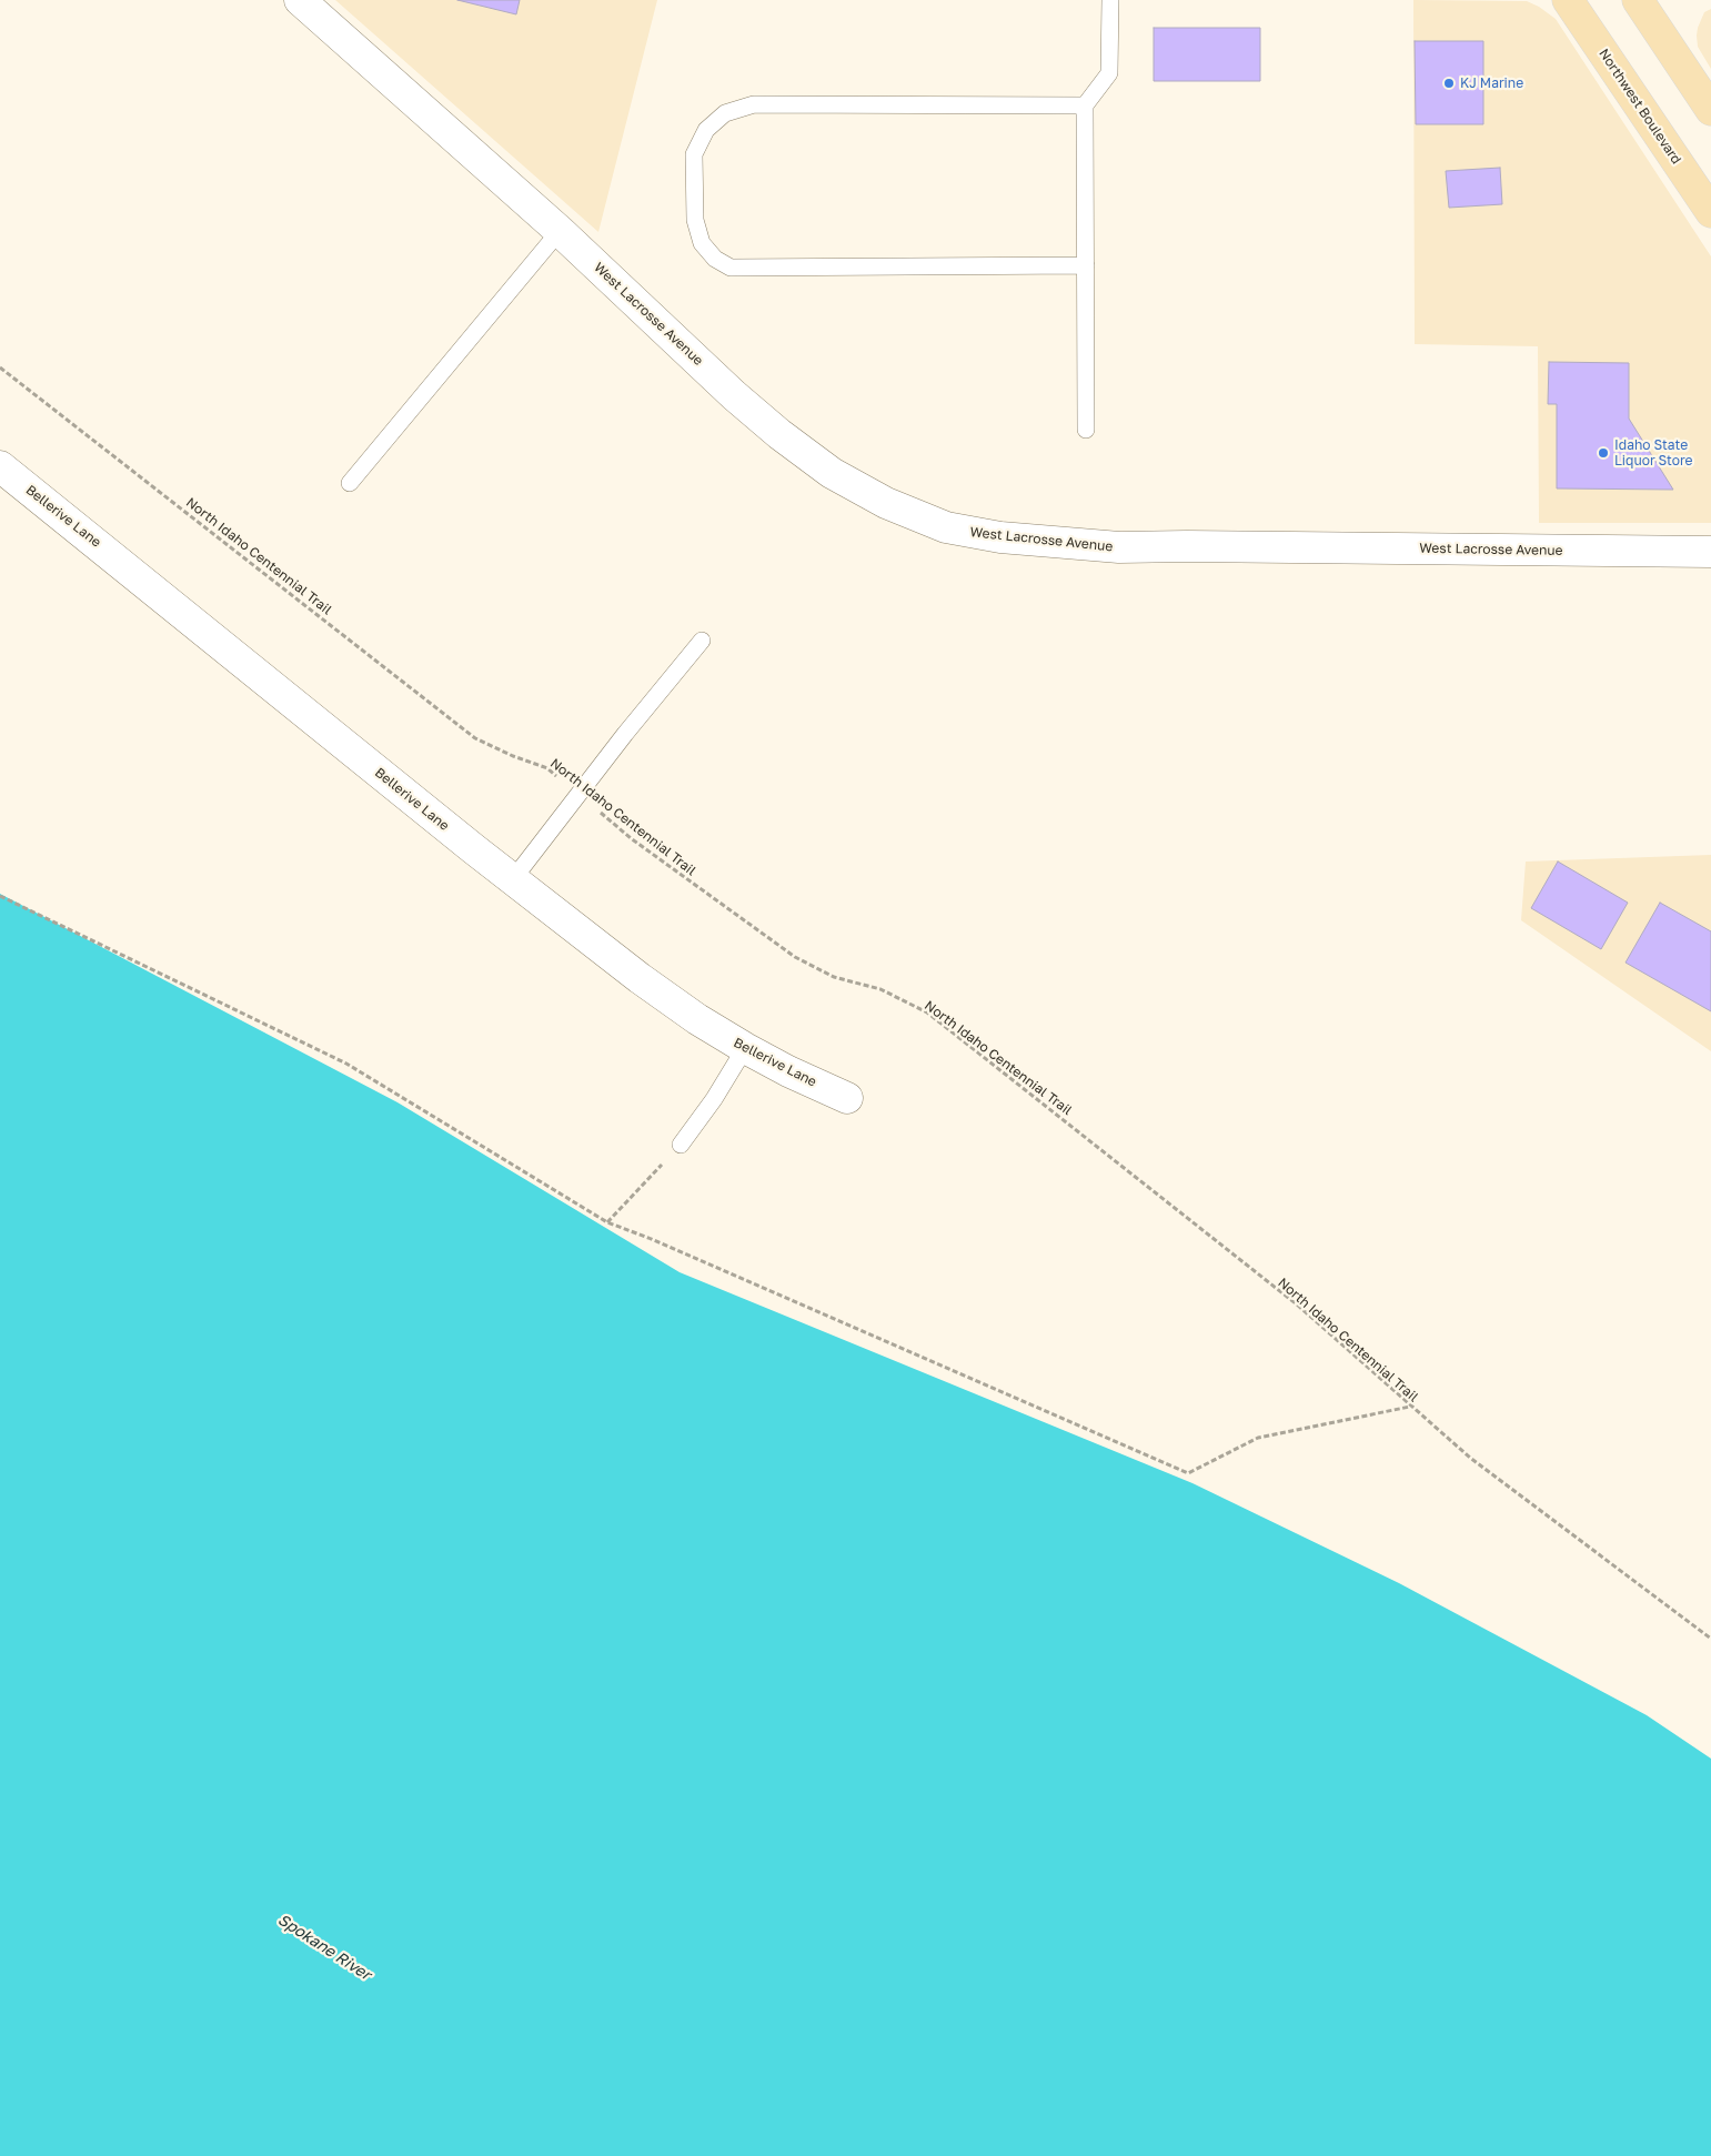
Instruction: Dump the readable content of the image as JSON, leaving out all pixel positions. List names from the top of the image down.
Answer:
{
  "streets": {
    "main road": ["Northwest Boulevard"],
    "street": ["West Lacrosse Avenue", "Bellerive Lane"],
    "path": ["North Idaho Centennial Trail"]
  },
  "water": ["Spokane River"],
  "places": ["KJ Marine", "Idaho State Liquor Store"]
}
